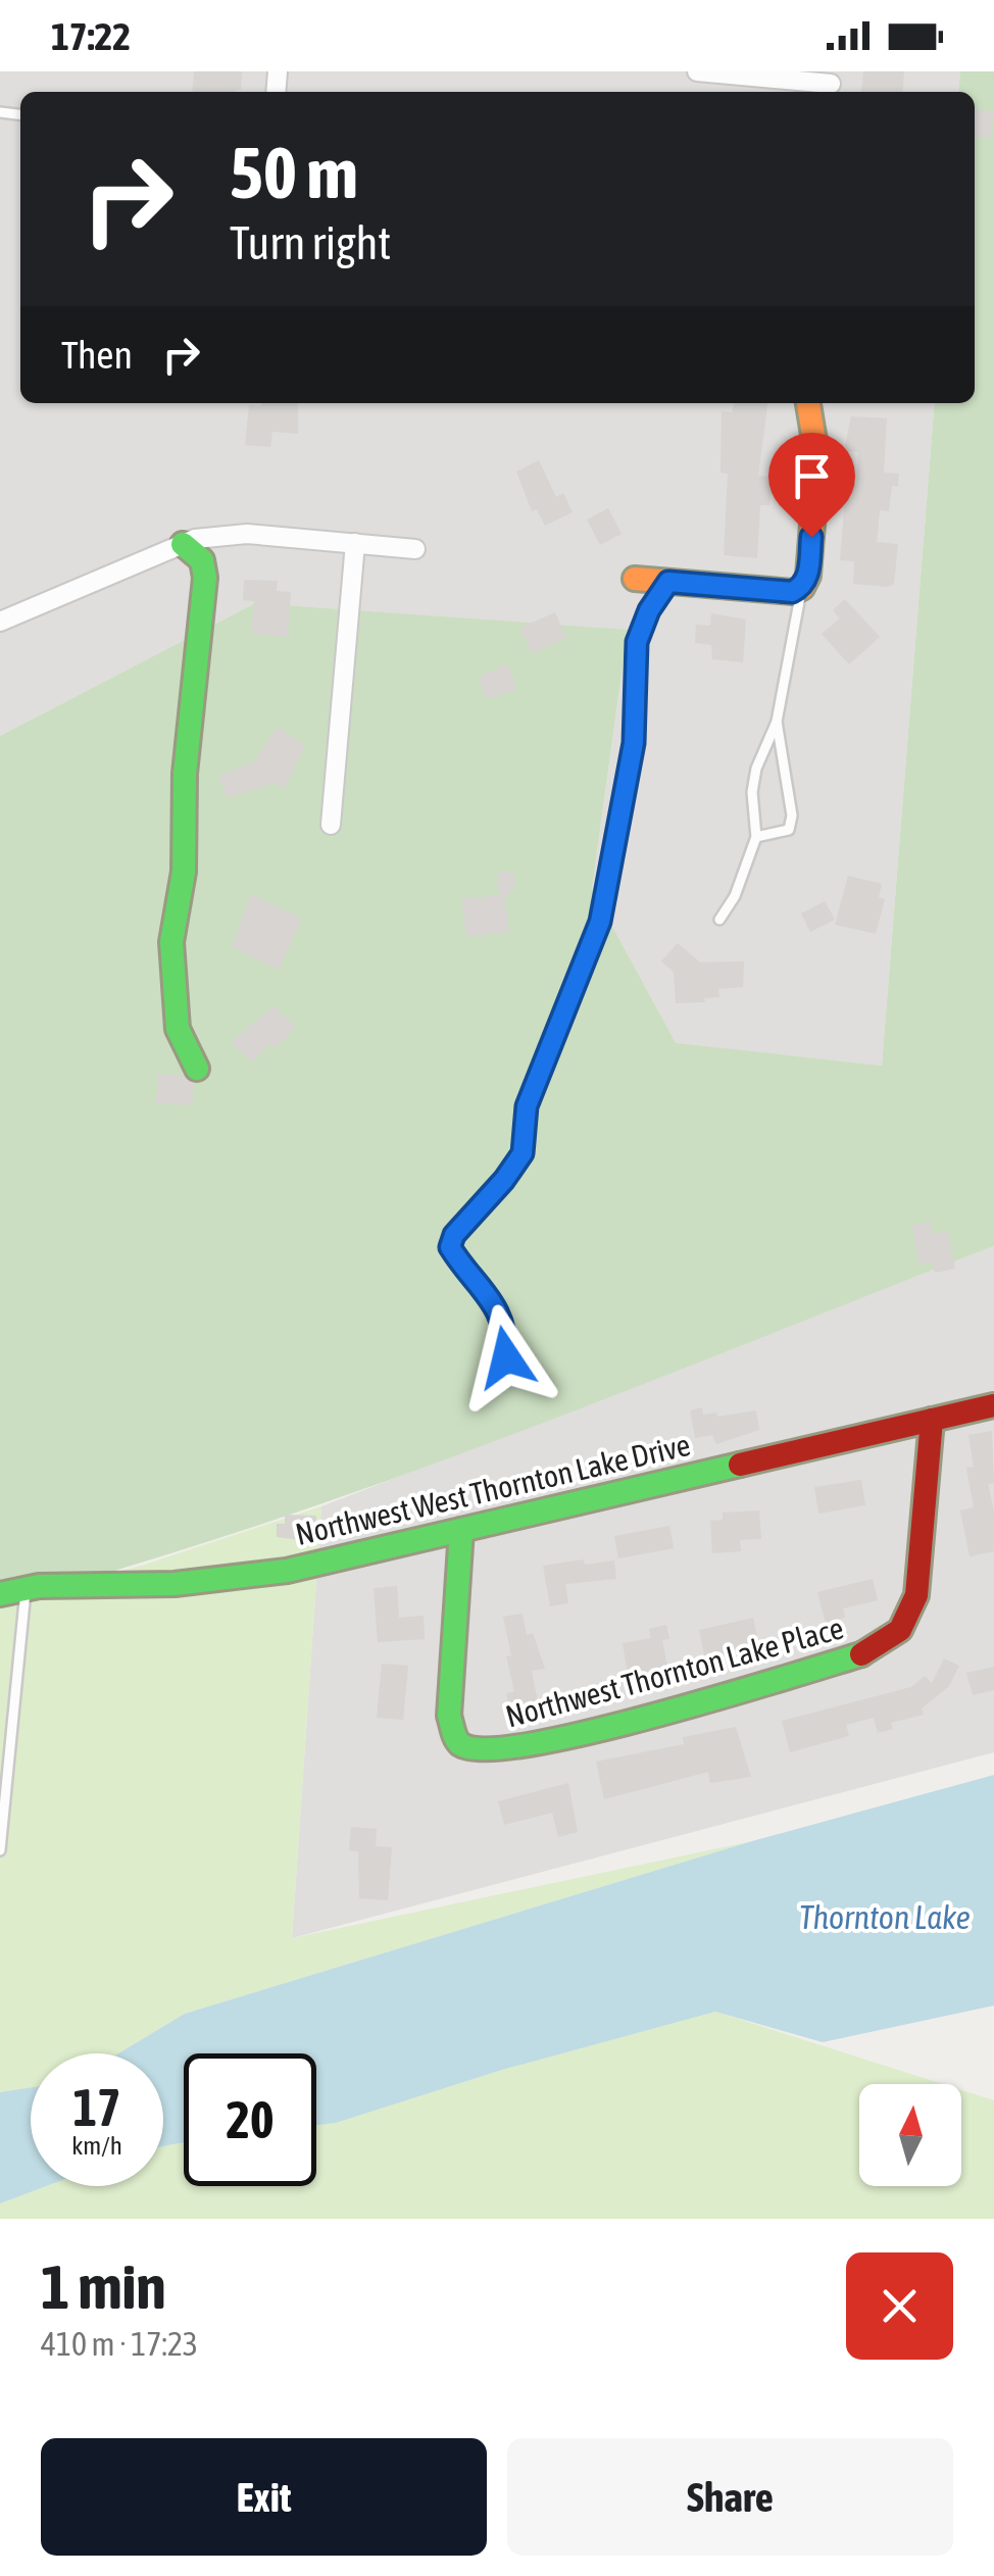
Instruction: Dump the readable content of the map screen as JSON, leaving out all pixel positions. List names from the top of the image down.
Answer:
{
  "streets": {
    "street": ["Northwest West Thornton Lake Drive", "Northwest Thornton Lake Place"]
  },
  "crossings": [
    ["Northwest West Thornton Lake Drive", "Northwest Thornton Lake Place"]
  ],
  "water": ["Thornton Lake"],
  "north": "top",
  "page": {
    "status": "17:22",
    "turn": ["50 m", "Turn right"],
    "then": "Then",
    "speed": "17 km/h",
    "limit": "20",
    "heading": ["1 min", "410 m · 17:23"],
    "buttons": ["Exit", "Share"]
  }
}
